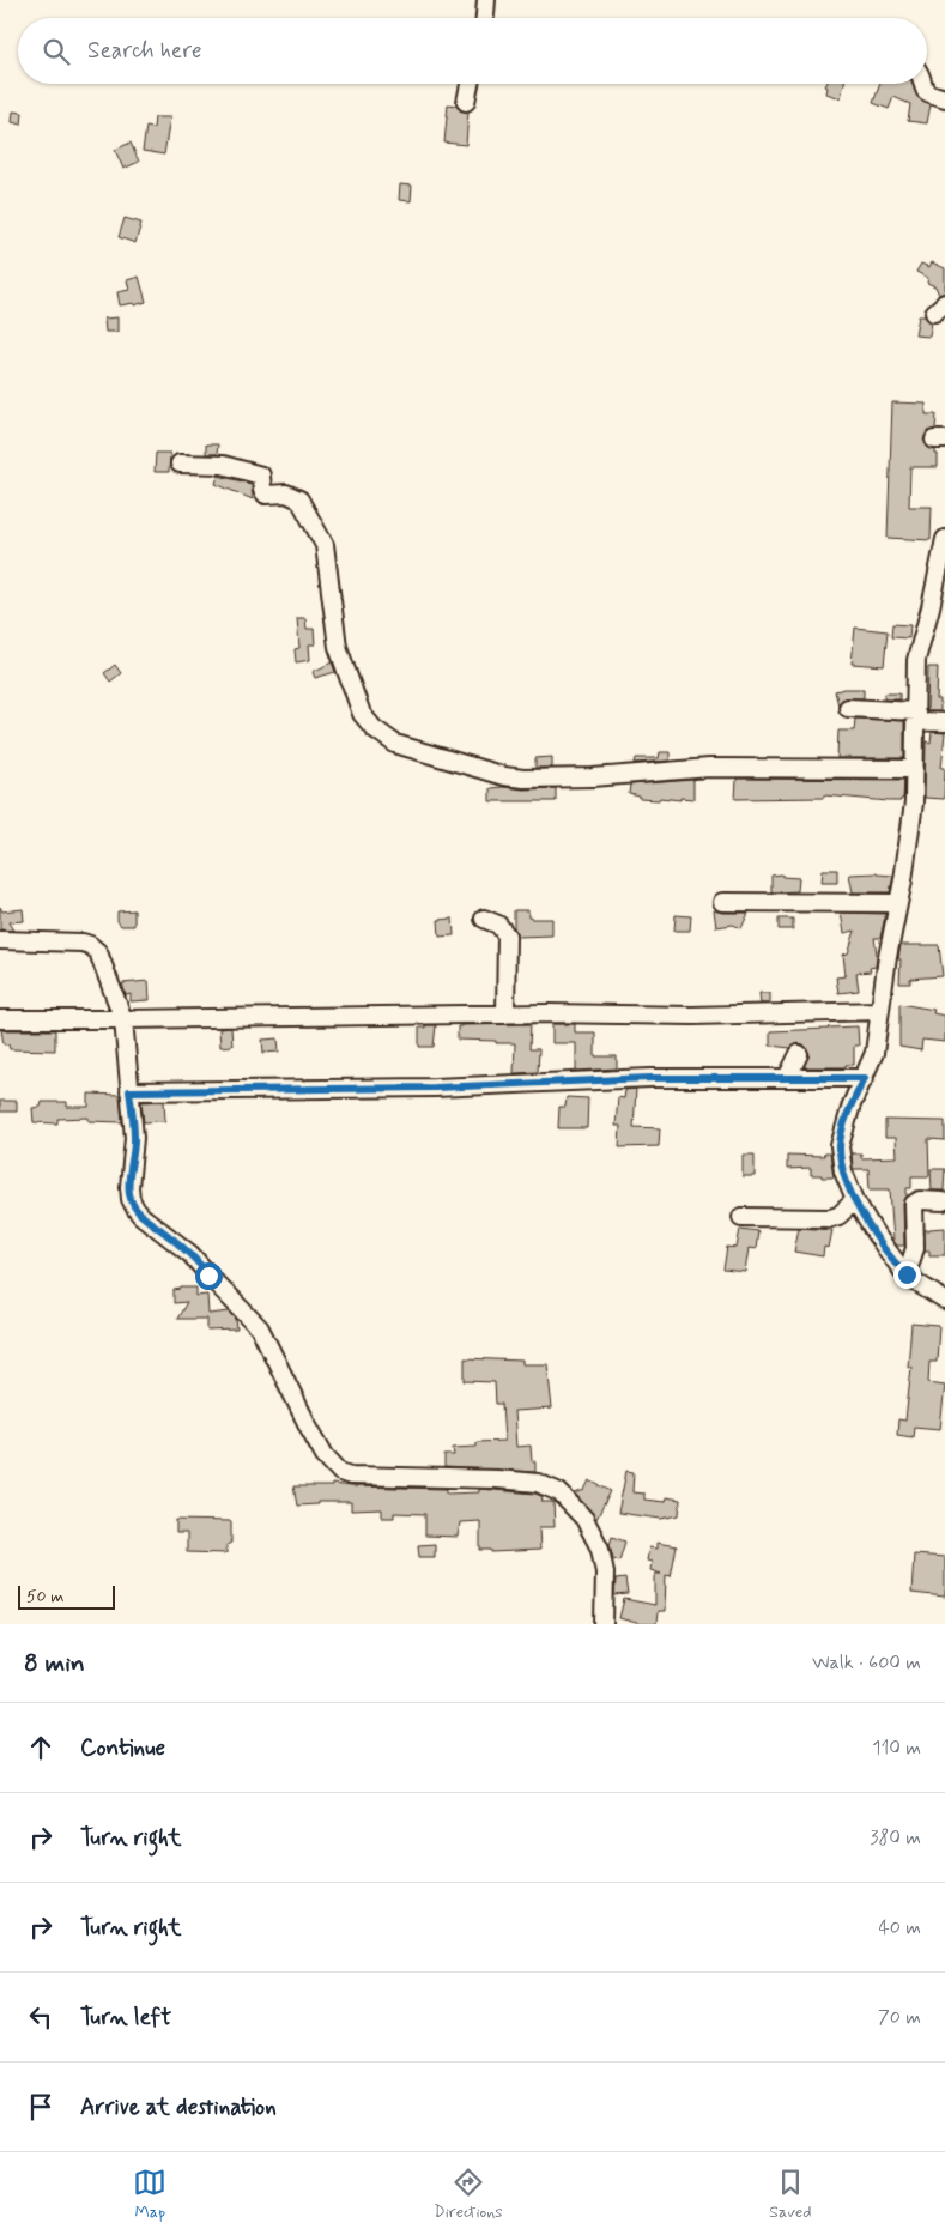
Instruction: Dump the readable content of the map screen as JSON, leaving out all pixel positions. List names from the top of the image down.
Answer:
{
  "scale_bar": "50 m",
  "page": {
    "search": "Search here",
    "scale": "50 m",
    "heading": ["8 min", "Walk · 600 m"],
    "list": [
      ["Continue", "110 m"],
      ["Turn right", "380 m"],
      ["Turn right", "40 m"],
      ["Turn left", "70 m"],
      "Arrive at destination"
    ],
    "nav": ["Map", "Directions", "Saved"]
  }
}
